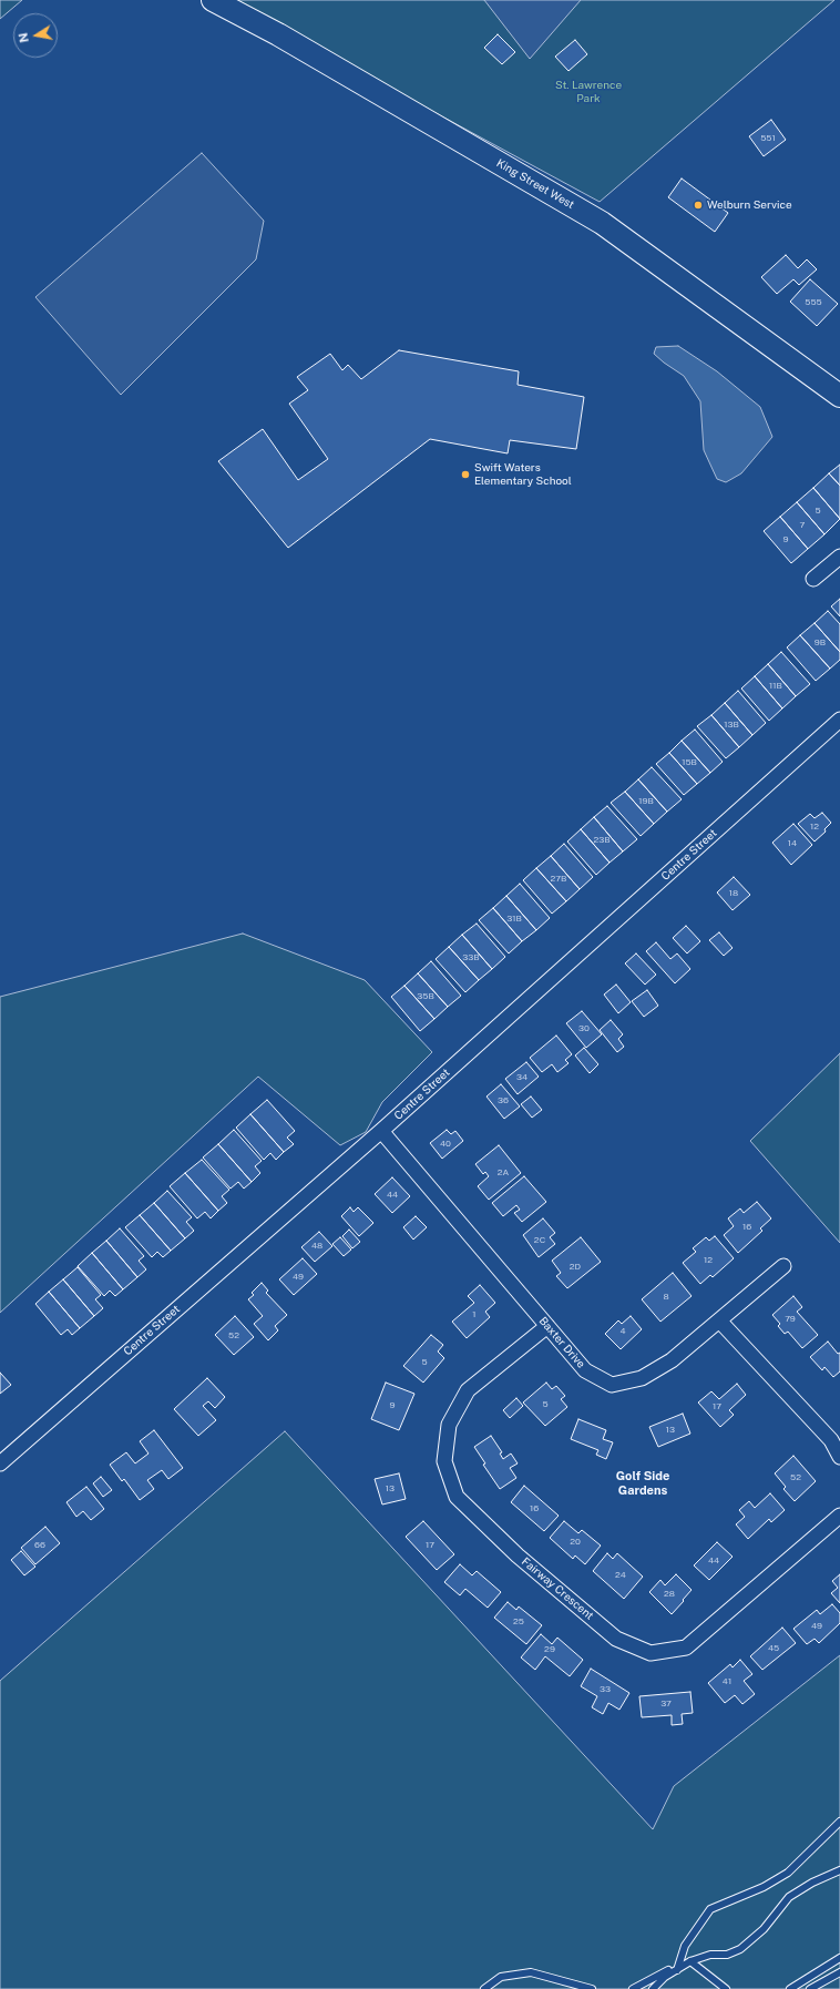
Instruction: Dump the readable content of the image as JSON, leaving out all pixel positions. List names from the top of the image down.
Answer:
{
  "streets": {
    "main road": ["King Street West"],
    "street": ["Centre Street", "Baxter Drive", "Fairway Crescent"]
  },
  "crossings": [
    ["Centre Street", "Baxter Drive"],
    ["Baxter Drive", "Fairway Crescent"]
  ],
  "districts": ["Golf Side Gardens"],
  "parks": ["St. Lawrence Park"],
  "places": ["Welburn Service", "Swift Waters Elementary School"],
  "house_numbers": [
    "551",
    "555",
    "5",
    "7",
    "9",
    "9B",
    "11B",
    "13B",
    "15B",
    "19B",
    "12",
    "23B",
    "14",
    "27B",
    "18",
    "31B",
    "33B",
    "35B",
    "30",
    "34",
    "36",
    "40",
    "2A",
    "44",
    "16",
    "2C",
    "48",
    "12",
    "2D",
    "49",
    "8",
    "1",
    "79",
    "4",
    "52",
    "5",
    "5",
    "9",
    "17",
    "13",
    "52",
    "13",
    "16",
    "20",
    "66",
    "17",
    "44",
    "24",
    "28",
    "25",
    "49",
    "45",
    "29",
    "41",
    "33",
    "37"
  ],
  "north": "left"
}
